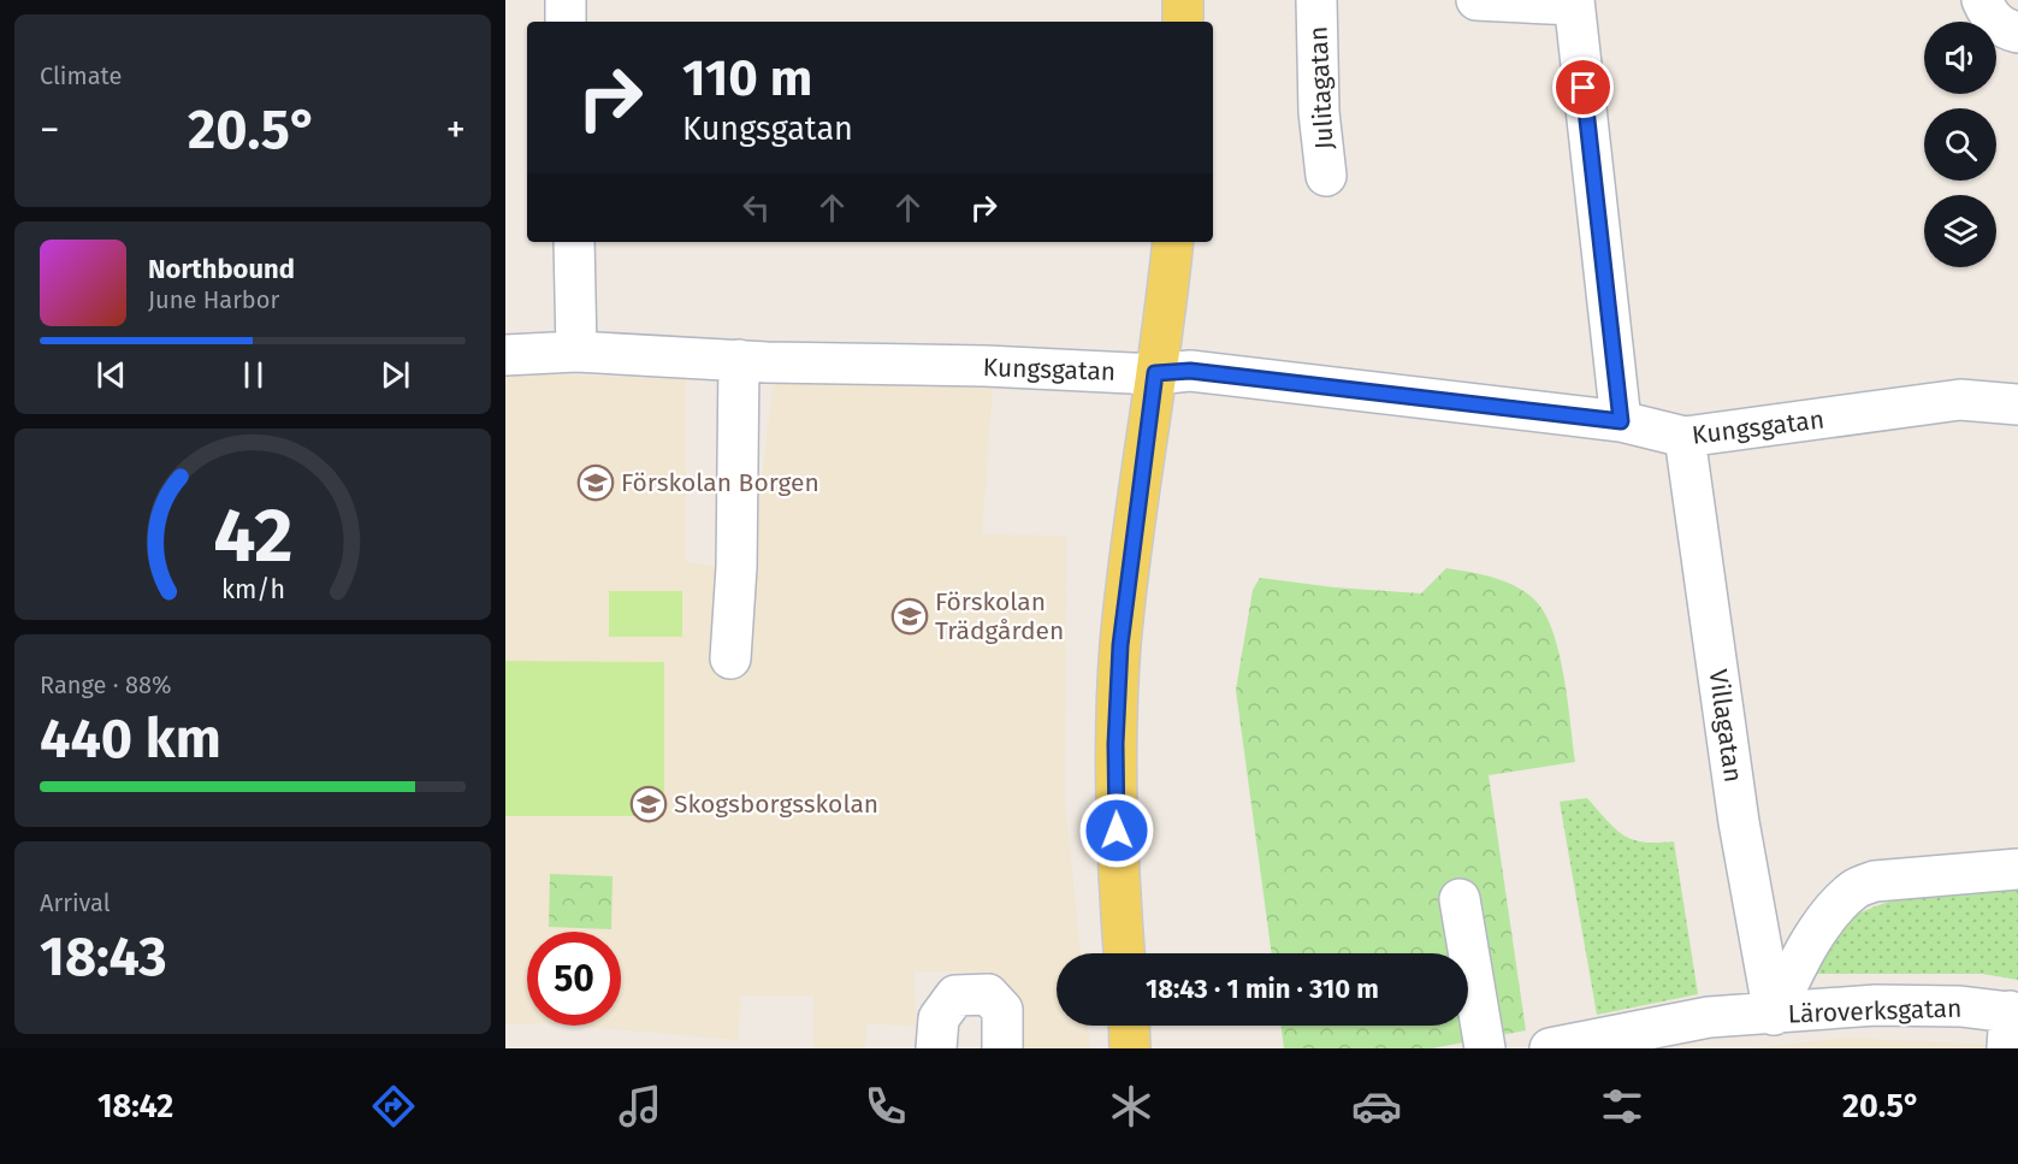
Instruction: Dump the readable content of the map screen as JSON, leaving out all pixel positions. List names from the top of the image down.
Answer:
{
  "streets": {
    "street": [
      "Julitagatan",
      "Kungsgatan",
      "Villagatan",
      "Läroverksgatan"
    ]
  },
  "crossings": [
    ["Kungsgatan", "Villagatan"],
    ["Villagatan", "Läroverksgatan"]
  ],
  "places": {
    "school or university": ["Förskolan Borgen", "Förskolan Trädgården", "Skogsborgsskolan"]
  },
  "page": {
    "tile": [
      "Climate",
      ["Range · 88%", "440 km"],
      ["Arrival", "18:43"]
    ],
    "turn": ["110 m", "Kungsgatan"],
    "heat": ["−", "20.5°", "+"],
    "song": ["Northbound", "June Harbor"],
    "limit": "50",
    "trip": "18:43 · 1 min · 310 m",
    "tabs": ["18:42", "20.5°"],
    "gauge": ["42", "km/h"]
  }
}
